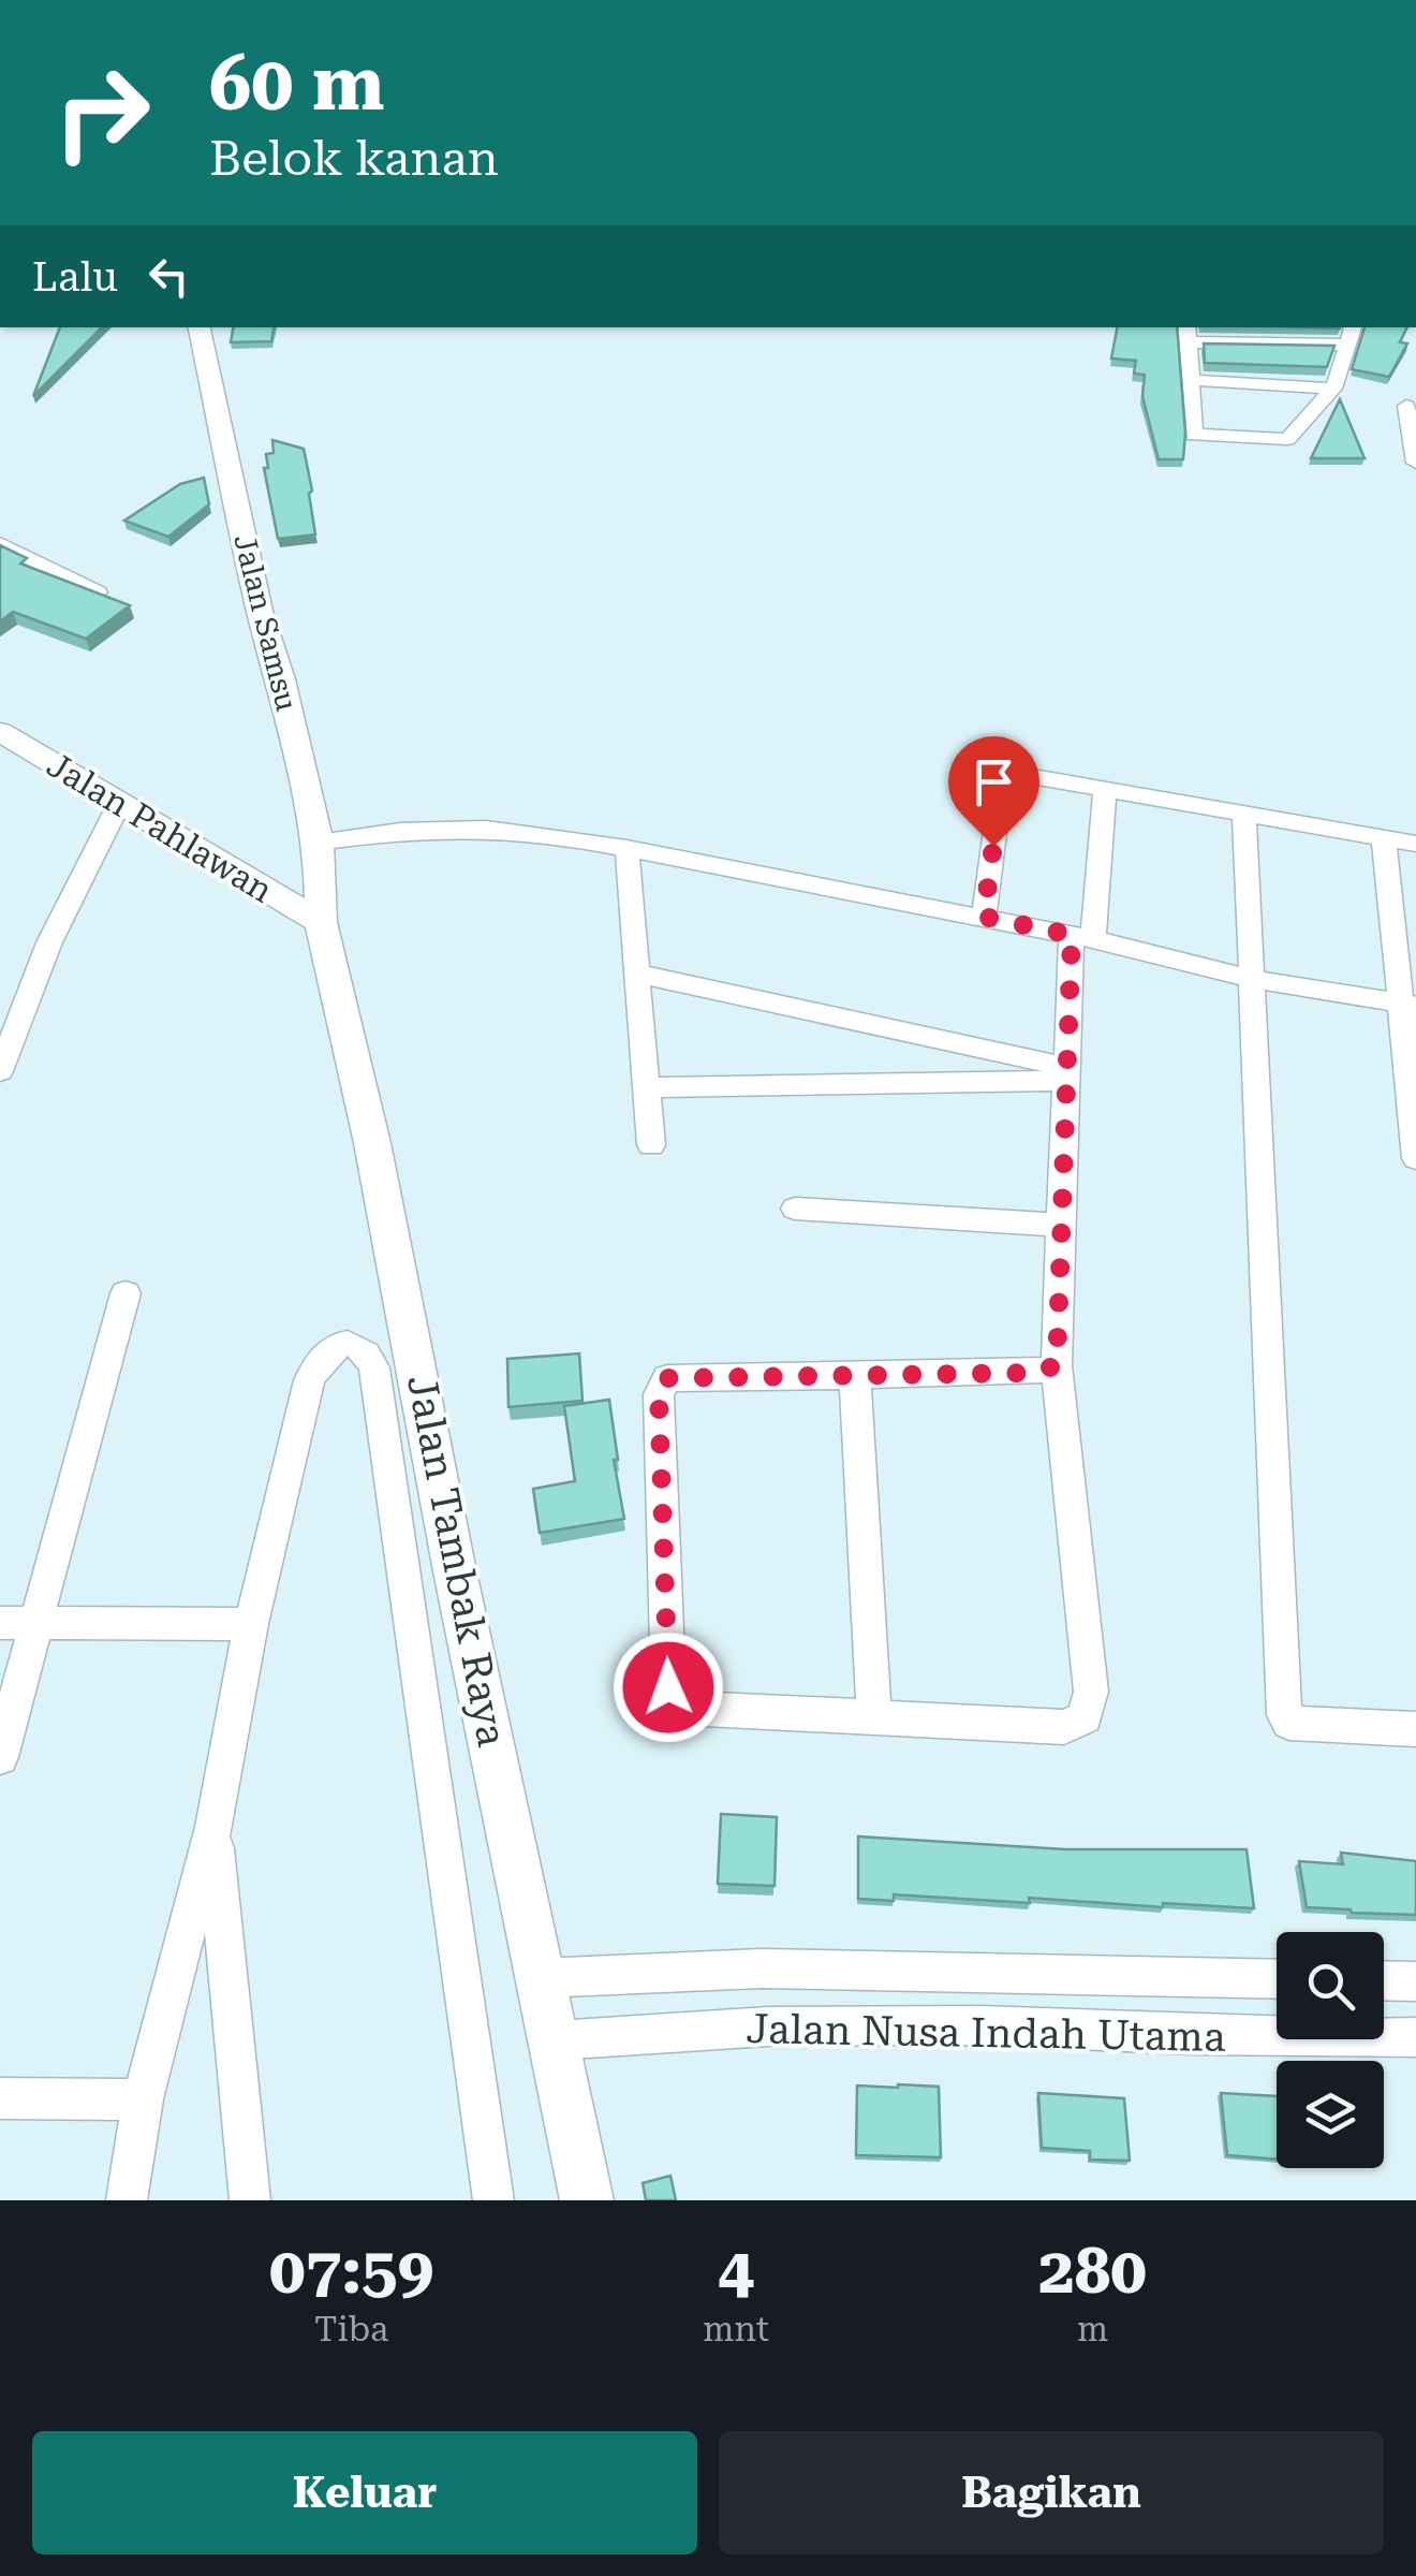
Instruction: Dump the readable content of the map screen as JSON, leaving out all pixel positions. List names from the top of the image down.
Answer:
{
  "streets": {
    "street": [
      "Jalan Samsu",
      "Jalan Pahlawan",
      "Jalan Tambak Raya",
      "Jalan Nusa Indah Utama"
    ]
  },
  "crossings": [
    ["Jalan Samsu", "Jalan Pahlawan"],
    ["Jalan Samsu", "Jalan Tambak Raya"],
    ["Jalan Pahlawan", "Jalan Tambak Raya"],
    ["Jalan Tambak Raya", "Jalan Nusa Indah Utama"]
  ],
  "page": {
    "turn": ["60 m", "Belok kanan"],
    "then": "Lalu",
    "eta": [
      "07:59",
      "Tiba",
      "4",
      "mnt",
      "280",
      "m"
    ],
    "buttons": ["Keluar", "Bagikan"]
  }
}
